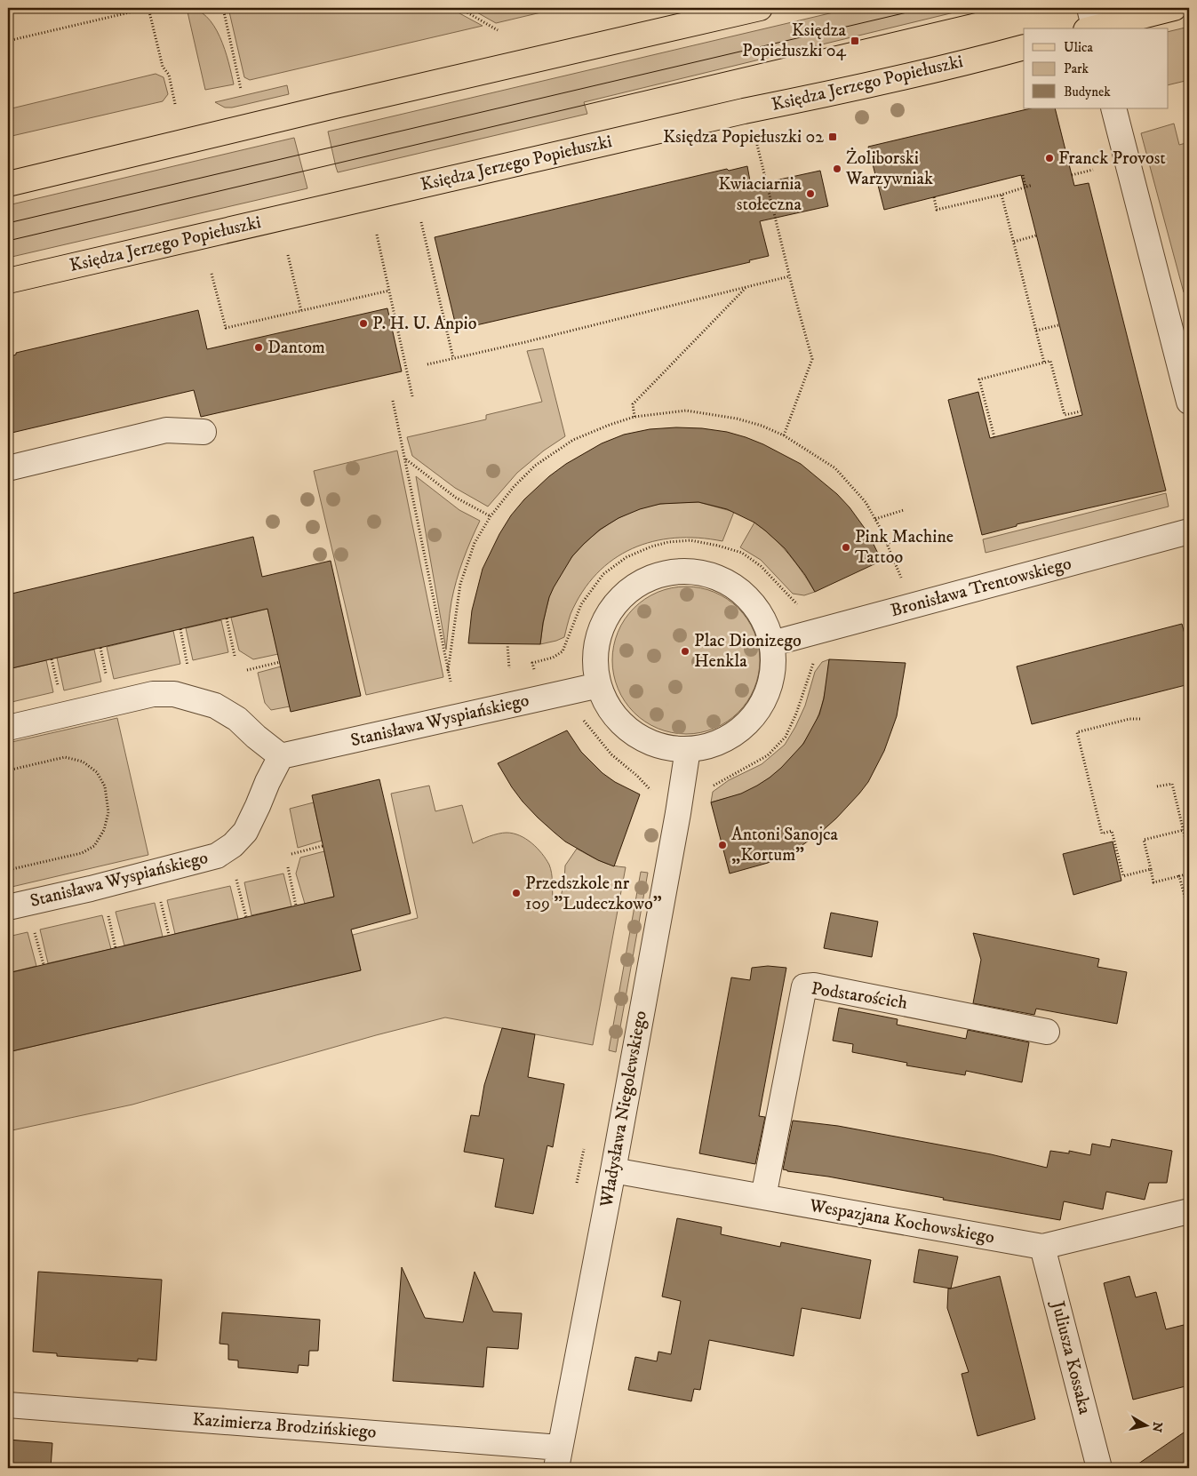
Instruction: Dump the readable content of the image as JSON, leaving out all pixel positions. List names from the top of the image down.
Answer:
{
  "streets": {
    "main road": ["Księdza Jerzego Popiełuszki"],
    "street": [
      "Bronisława Trentowskiego",
      "Stanisława Wyspiańskiego",
      "Podstarościch",
      "Władysława Niegolewskiego",
      "Wespazjana Kochowskiego",
      "Juliusza Kossaka",
      "Kazimierza Brodzińskiego"
    ]
  },
  "crossings": [
    ["Podstarościch", "Wespazjana Kochowskiego"],
    ["Władysława Niegolewskiego", "Wespazjana Kochowskiego"],
    ["Władysława Niegolewskiego", "Kazimierza Brodzińskiego"],
    ["Wespazjana Kochowskiego", "Juliusza Kossaka"]
  ],
  "places": {
    "transit": ["Księdza Popiełuszki 04", "Księdza Popiełuszki 02"],
    "other": [
      "Franck Provost",
      "Żoliborski Warzywniak",
      "Kwiaciarnia stołeczna",
      "P. H. U. Anpio",
      "Dantom",
      "Pink Machine Tattoo",
      "Plac Dionizego Henkla",
      "Antoni Sanojca „Kortum”",
      "Przedszkole nr 109 \"Ludeczkowo\""
    ]
  },
  "legend": ["Ulica", "Park", "Budynek"],
  "north": "right"
}
